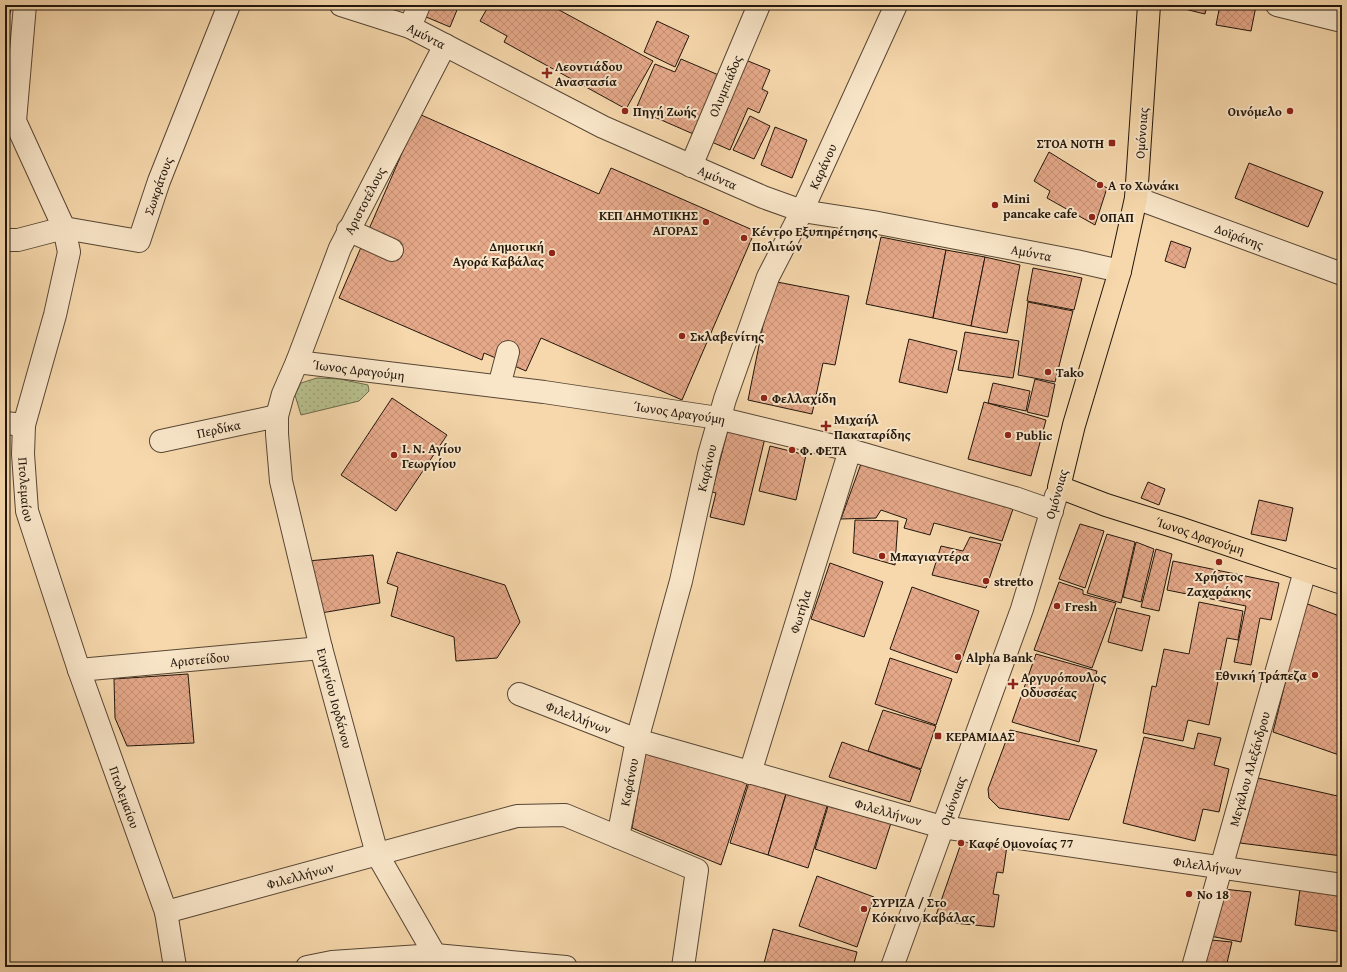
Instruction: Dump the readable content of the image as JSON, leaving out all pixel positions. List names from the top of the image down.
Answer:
{
  "streets": {
    "main road": ["Ομόνοιας", "Ίωνος Δραγούμη"],
    "street": [
      "Αμύντα",
      "Ολυμπιάδος",
      "Καράνου",
      "Σωκράτους",
      "Αριστοτέλους",
      "Δοϊράνης",
      "Περδίκα",
      "Πτολεμαίου",
      "Φωτήλα",
      "Αριστείδου",
      "Ευγενίου Ιορδάνου",
      "Φιλελλήνων",
      "Μεγάλου Αλεξάνδρου"
    ]
  },
  "crossings": [
    ["Αμύντα", "Ολυμπιάδος"],
    ["Αμύντα", "Ομόνοιας"],
    ["Αμύντα", "Καράνου"],
    ["Αμύντα", "Αριστοτέλους"],
    ["Ομόνοιας", "Δοϊράνης"],
    ["Ομόνοιας", "Ίωνος Δραγούμη"],
    ["Ομόνοιας", "Φιλελλήνων"],
    ["Καράνου", "Ίωνος Δραγούμη"],
    ["Καράνου", "Φιλελλήνων"],
    ["Σωκράτους", "Πτολεμαίου"],
    ["Αριστοτέλους", "Ίωνος Δραγούμη"],
    ["Αριστοτέλους", "Περδίκα"],
    ["Αριστοτέλους", "Ευγενίου Ιορδάνου"],
    ["Ίωνος Δραγούμη", "Φωτήλα"],
    ["Ίωνος Δραγούμη", "Μεγάλου Αλεξάνδρου"],
    ["Περδίκα", "Ευγενίου Ιορδάνου"],
    ["Πτολεμαίου", "Αριστείδου"],
    ["Πτολεμαίου", "Φιλελλήνων"],
    ["Φωτήλα", "Φιλελλήνων"],
    ["Αριστείδου", "Ευγενίου Ιορδάνου"],
    ["Ευγενίου Ιορδάνου", "Φιλελλήνων"],
    ["Φιλελλήνων", "Μεγάλου Αλεξάνδρου"]
  ],
  "places": {
    "health": ["Λεοντιάδου Αναστασία", "Μιχαήλ Πακαταρίδης", "Αργυρόπουλος Οδυσσέας"],
    "other": [
      "Πηγή Ζωής",
      "Οινόμελο",
      "Α το Χωνάκι",
      "Mini pancake cafe",
      "ΟΠΑΠ",
      "ΚΕΠ ΔΗΜΟΤΙΚΗΣ ΑΓΟΡΑΣ",
      "Κέντρο Εξυπηρέτησης Πολιτών",
      "Δημοτική Αγορά Καβάλας",
      "Σκλαβενίτης",
      "Tako",
      "Φελλαχίδη",
      "Public",
      "Φ. ΦΕΤΑ",
      "Ι. Ν. Αγίου Γεωργίου",
      "Μπαγιαντέρα",
      "Χρήστος Ζαχαράκης",
      "stretto",
      "Fresh",
      "Alpha Bank",
      "Εθνική Τράπεζα",
      "Καφέ Ομονοίας 77",
      "No 18",
      "ΣΥΡΙΖΑ / Στο Κόκκινο Καβάλας"
    ],
    "transit": ["ΣΤΟΑ ΝΟΤΗ", "ΚΕΡΑΜΙΔΑΣ"]
  }
}
